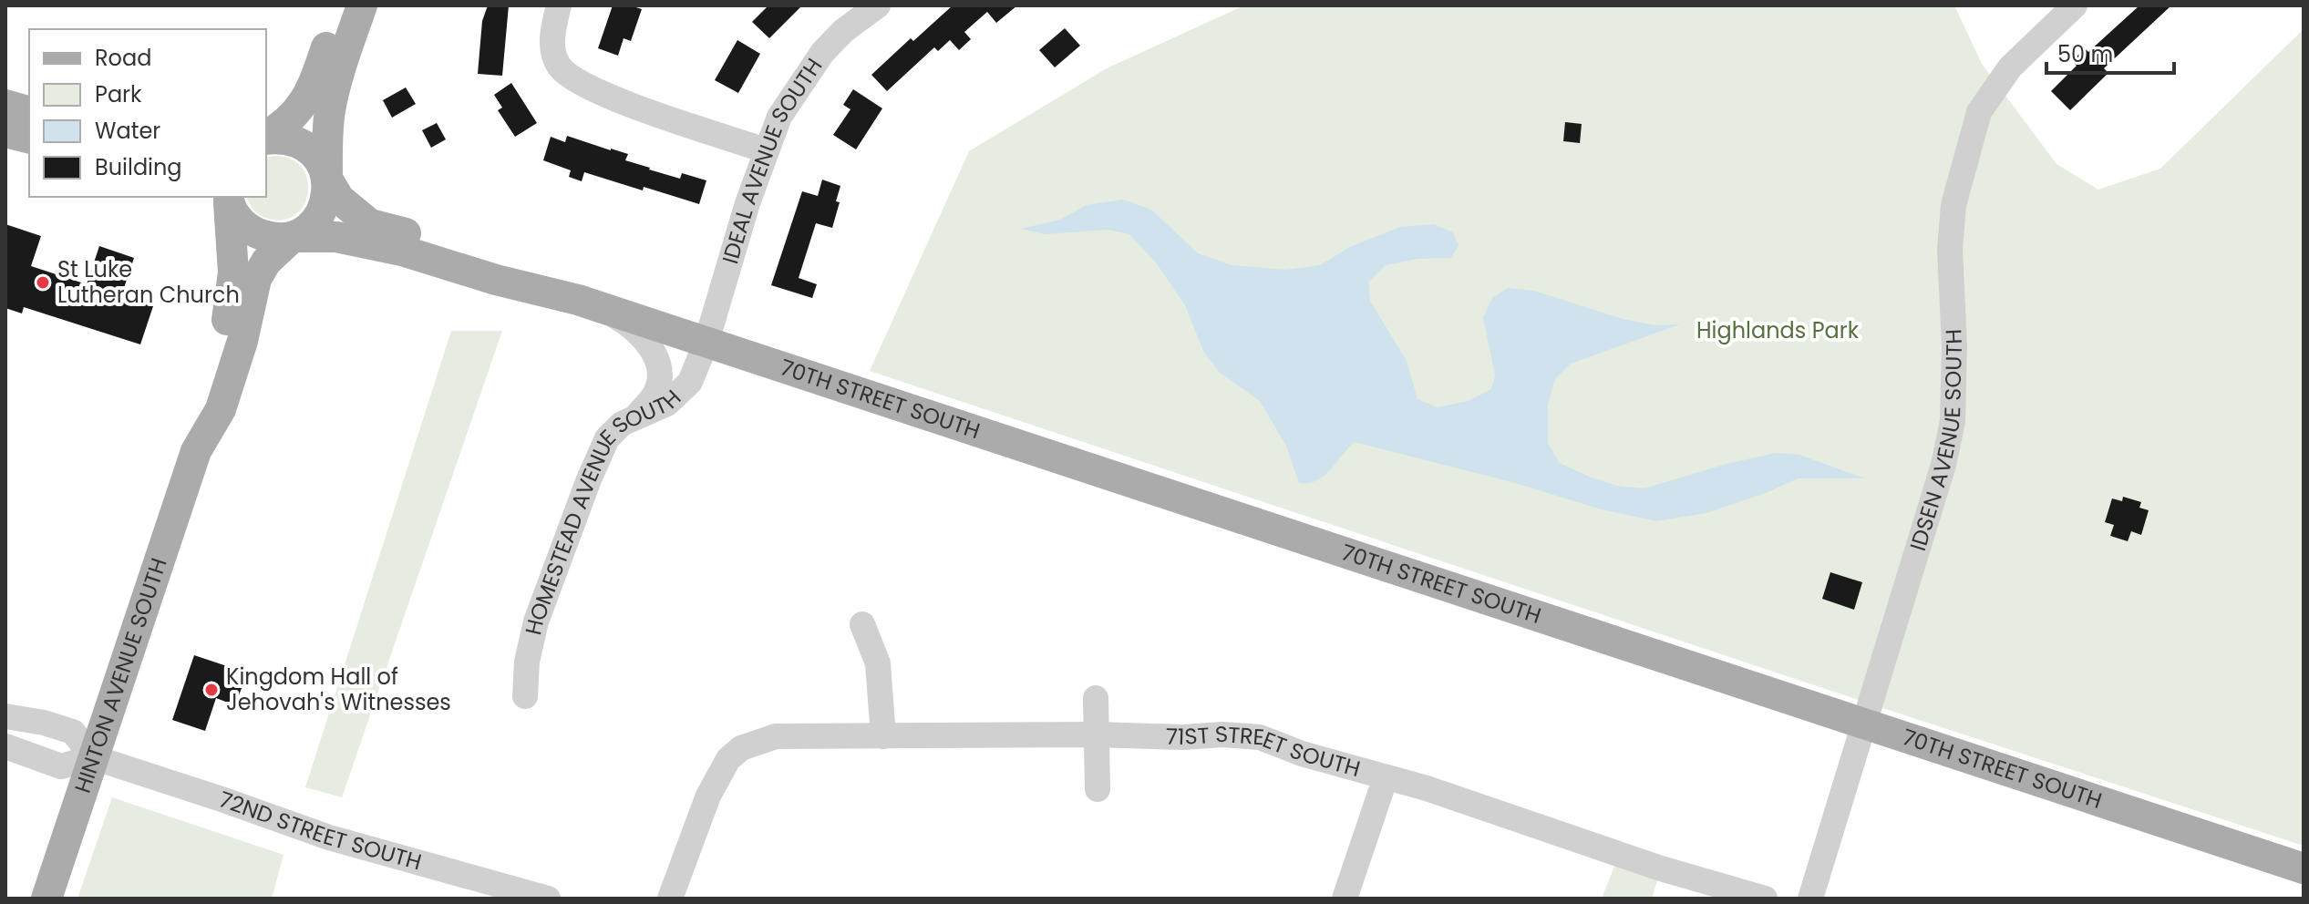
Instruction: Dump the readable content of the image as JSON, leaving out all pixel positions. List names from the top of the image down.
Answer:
{
  "streets": {
    "main road": ["70TH STREET SOUTH", "HINTON AVENUE SOUTH"],
    "street": [
      "IDEAL AVENUE SOUTH",
      "IDSEN AVENUE SOUTH",
      "HOMESTEAD AVENUE SOUTH",
      "71ST STREET SOUTH",
      "72ND STREET SOUTH"
    ]
  },
  "crossings": [
    ["IDEAL AVENUE SOUTH", "70TH STREET SOUTH"],
    ["IDEAL AVENUE SOUTH", "HOMESTEAD AVENUE SOUTH"],
    ["70TH STREET SOUTH", "IDSEN AVENUE SOUTH"],
    ["70TH STREET SOUTH", "HOMESTEAD AVENUE SOUTH"],
    ["70TH STREET SOUTH", "HINTON AVENUE SOUTH"],
    ["HINTON AVENUE SOUTH", "72ND STREET SOUTH"]
  ],
  "parks": ["Highlands Park"],
  "places": ["St Luke Lutheran Church", "Kingdom Hall of Jehovah's Witnesses"],
  "legend": [
    "Road",
    "Park",
    "Water",
    "Building"
  ],
  "scale_bar": "50 m"
}
